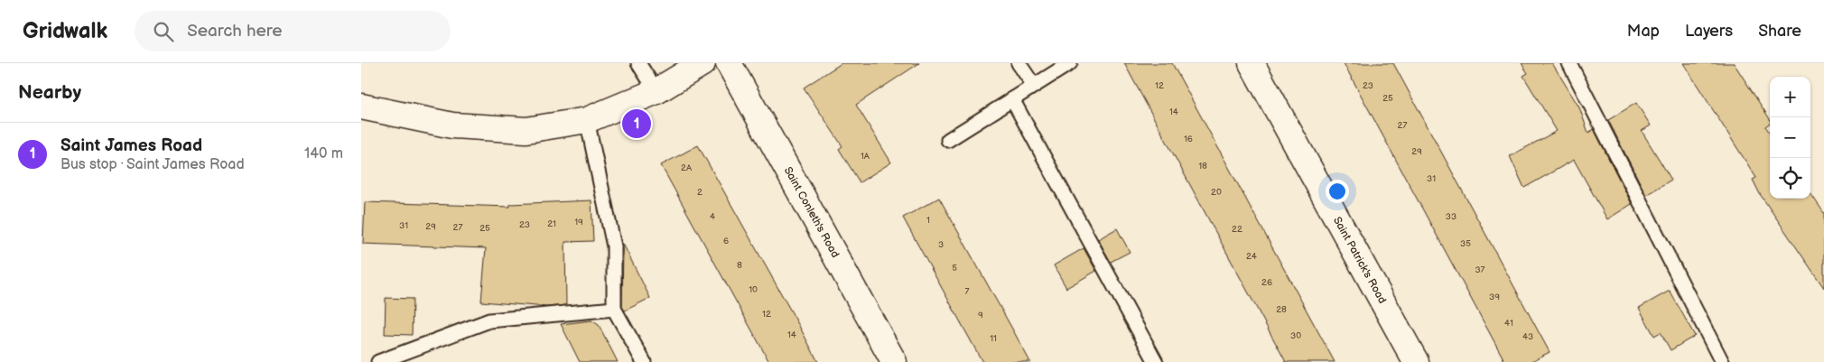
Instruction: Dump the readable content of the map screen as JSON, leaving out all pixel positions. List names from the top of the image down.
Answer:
{
  "streets": {
    "street": ["Saint Conleth's Road", "Saint Patrick's Road"]
  },
  "house_numbers": [
    "12",
    "23",
    "25",
    "14",
    "27",
    "16",
    "29",
    "1A",
    "18",
    "2A",
    "31",
    "2",
    "20",
    "4",
    "33",
    "1",
    "19",
    "21",
    "23",
    "31",
    "29",
    "27",
    "25",
    "22",
    "6",
    "35",
    "3",
    "24",
    "8",
    "5",
    "37",
    "26",
    "10",
    "7",
    "39",
    "28",
    "12",
    "9",
    "41",
    "14",
    "30",
    "43",
    "11"
  ],
  "page": {
    "header": "Gridwalk",
    "search": "Search here",
    "nav": ["Map", "Layers", "Share"],
    "heading": "Nearby",
    "map_buttons": ["+", "−"],
    "pins": "1",
    "list": [
      {
        "mark": "1",
        "name": "Saint James Road",
        "note": "Bus stop · Saint James Road",
        "value": "140 m"
      }
    ]
  }
}
